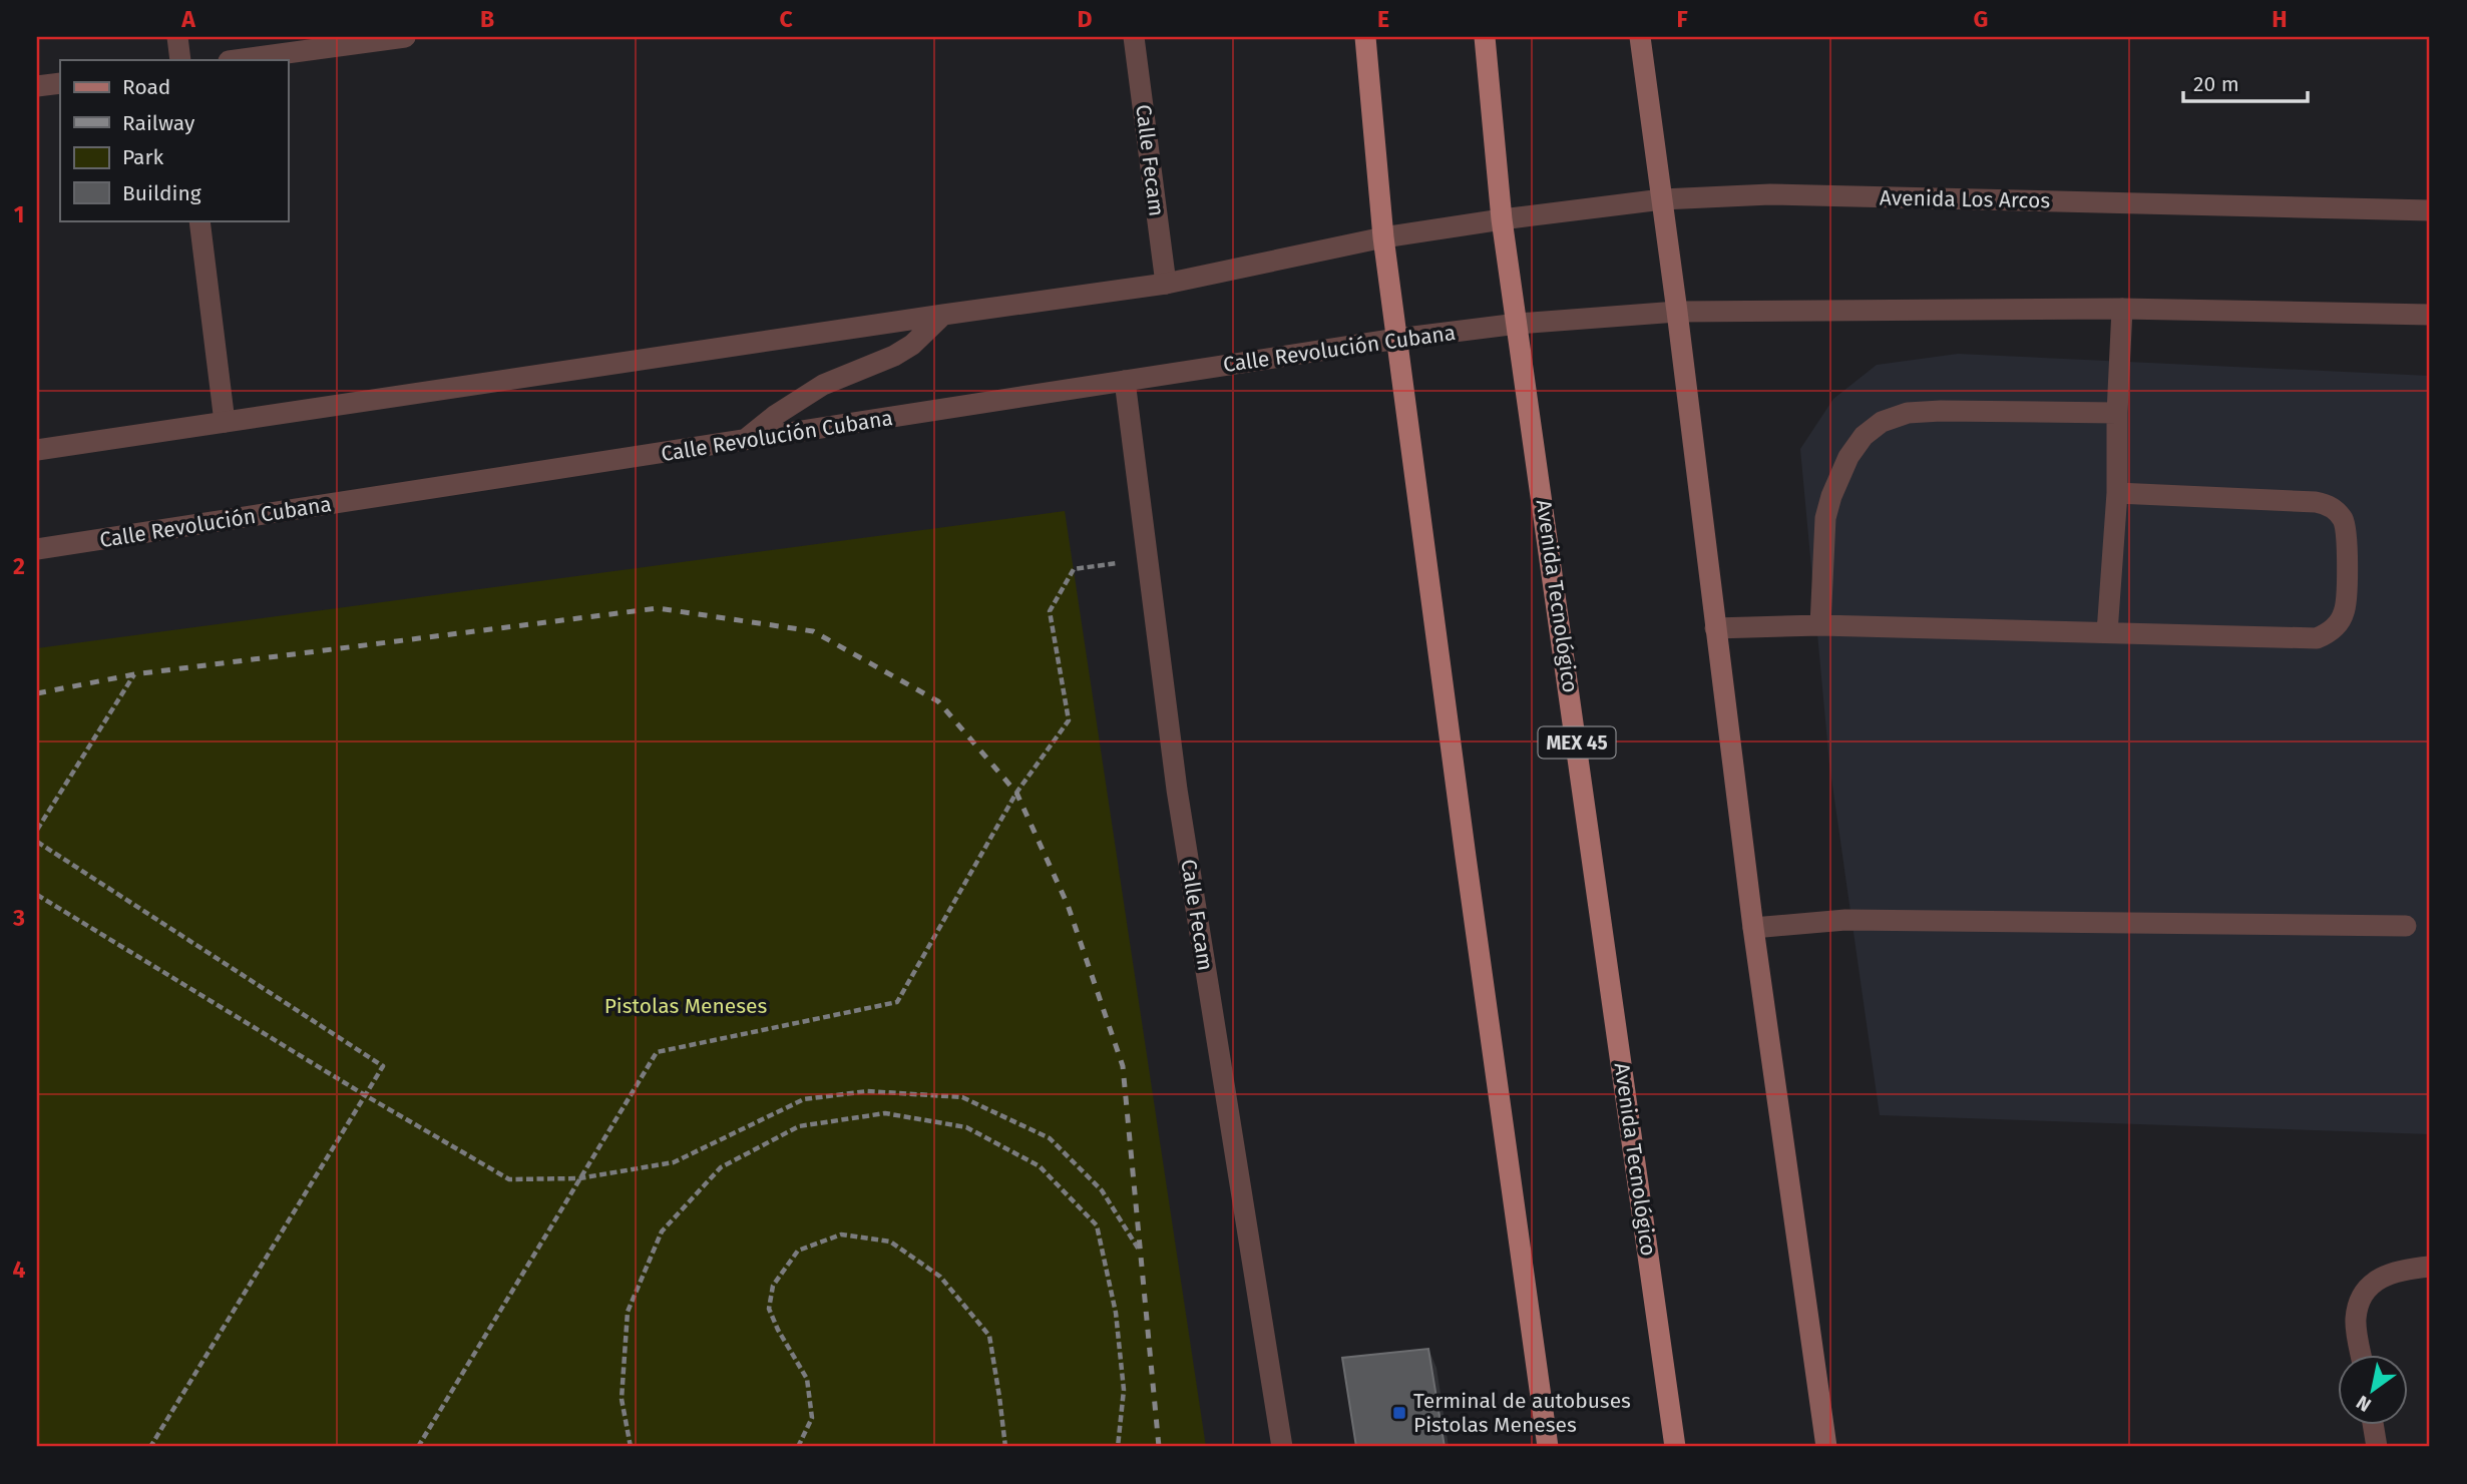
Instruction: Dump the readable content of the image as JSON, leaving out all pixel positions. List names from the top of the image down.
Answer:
{
  "streets": {
    "main road": ["Avenida Tecnológico", "MEX 45"],
    "street": ["Calle Fecam", "Avenida Los Arcos", "Calle Revolución Cubana"]
  },
  "crossings": [
    ["Calle Fecam", "Calle Revolución Cubana"],
    ["Avenida Los Arcos", "Avenida Tecnológico"],
    ["Calle Revolución Cubana", "Avenida Tecnológico"]
  ],
  "parks": ["Pistolas Meneses"],
  "places": {
    "transit": ["Terminal de autobuses Pistolas Meneses"]
  },
  "legend": [
    "Road",
    "Railway",
    "Park",
    "Building"
  ],
  "scale_bar": "20 m",
  "north": "bottom left",
  "grid": {
    "columns": [
      "A",
      "B",
      "C",
      "D",
      "E",
      "F",
      "G",
      "H"
    ],
    "rows": [
      "1",
      "2",
      "3",
      "4"
    ]
  }
}
